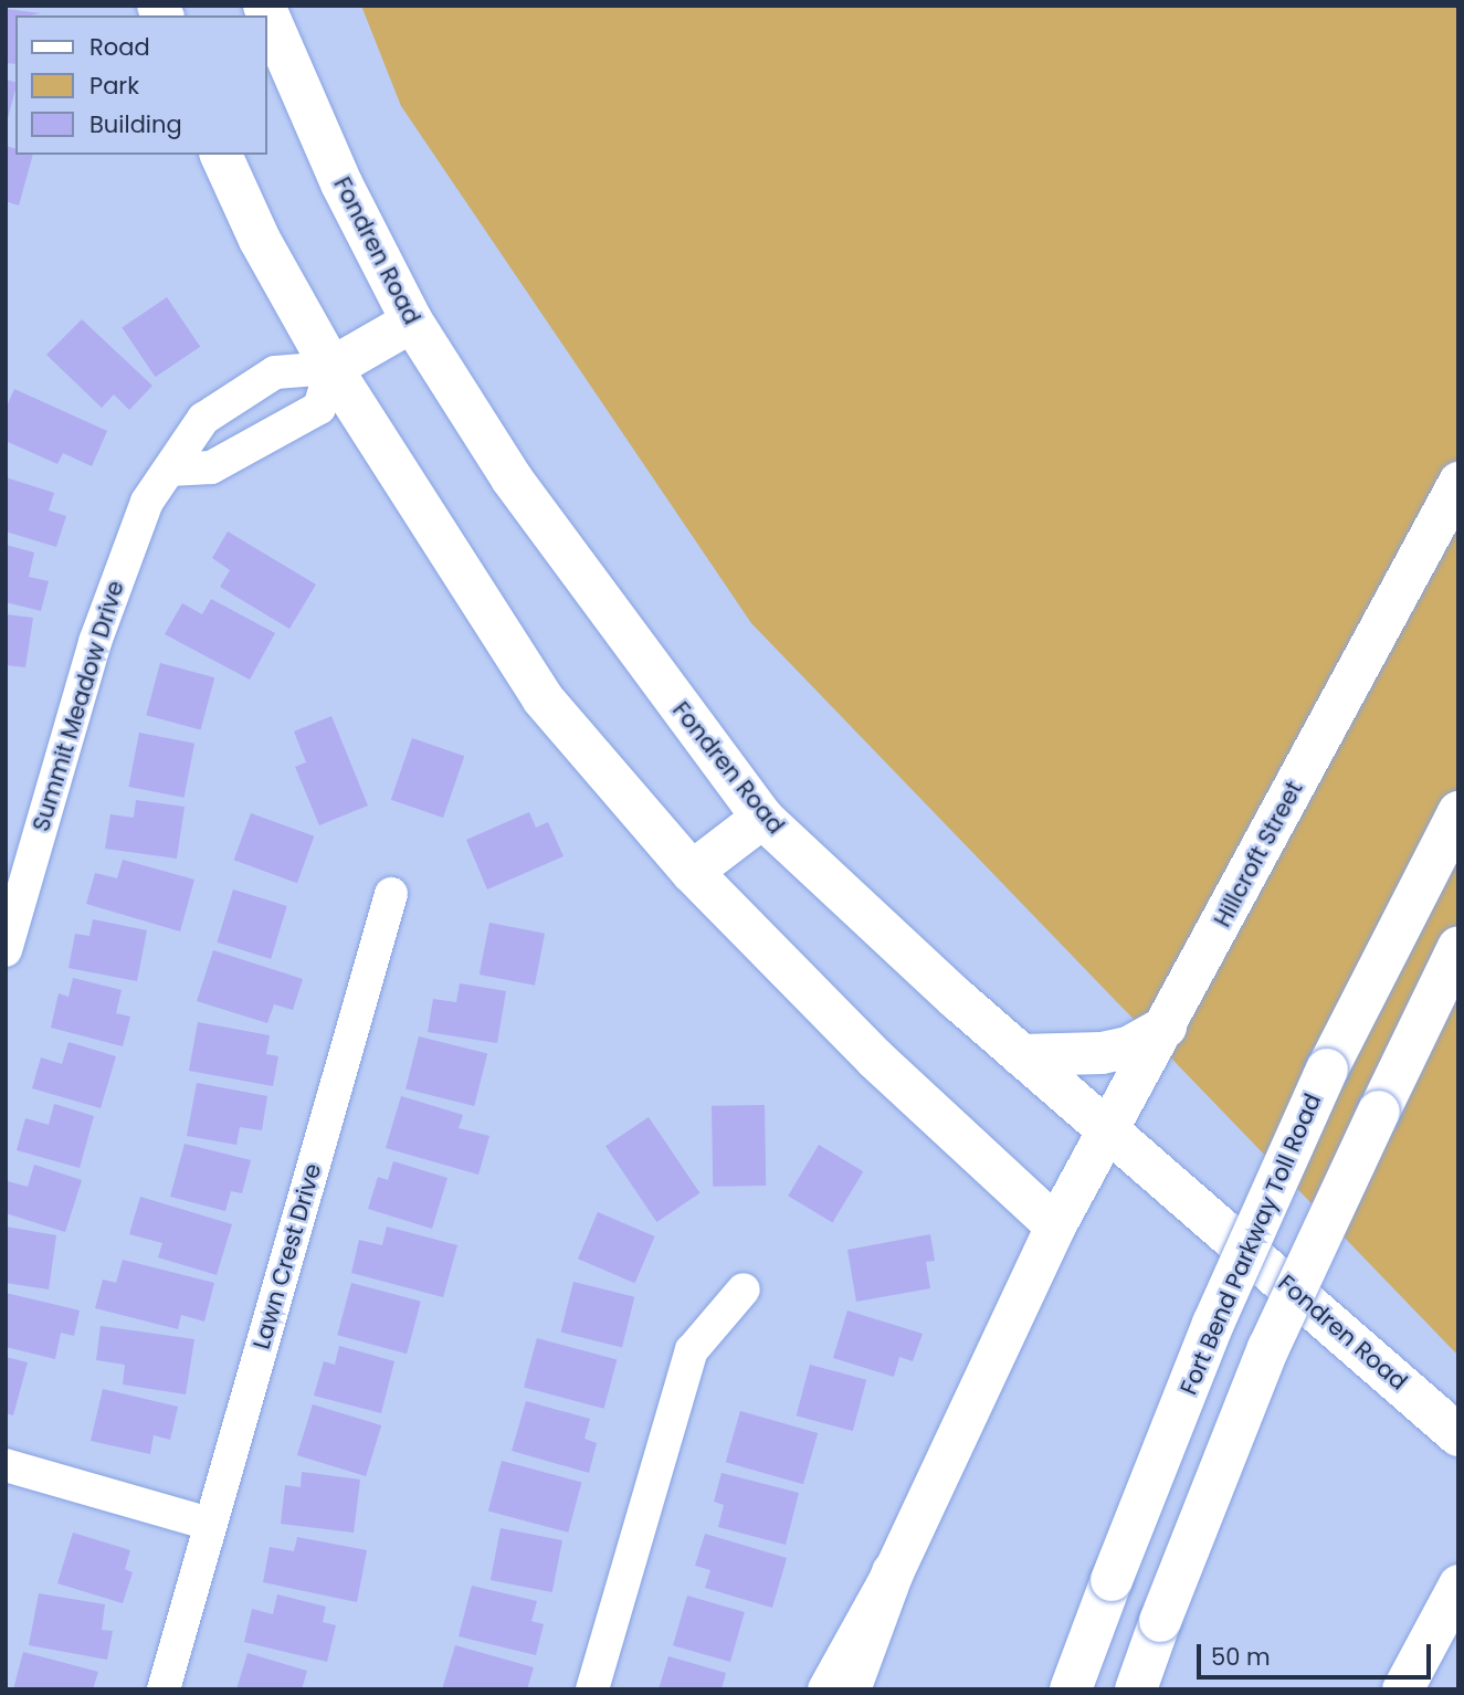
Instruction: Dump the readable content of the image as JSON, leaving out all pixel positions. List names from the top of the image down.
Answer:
{
  "streets": {
    "main road": ["Fondren Road", "Fort Bend Parkway Toll Road"],
    "street": ["Summit Meadow Drive", "Hillcroft Street", "Lawn Crest Drive"]
  },
  "crossings": [
    ["Fondren Road", "Hillcroft Street"]
  ],
  "legend": ["Road", "Park", "Building"],
  "scale_bar": "50 m"
}
